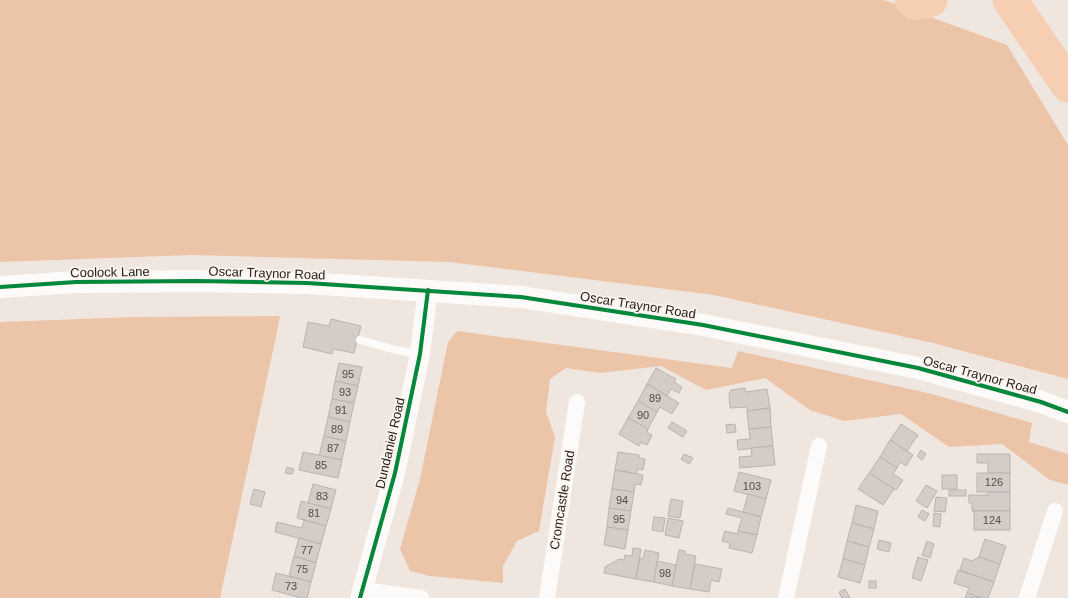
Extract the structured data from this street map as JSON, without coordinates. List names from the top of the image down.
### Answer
{
  "streets": {
    "main road": ["Coolock Lane", "Oscar Traynor Road"],
    "street": ["Dundaniel Road", "Cromcastle Road"]
  },
  "crossings": [
    ["Coolock Lane", "Oscar Traynor Road"],
    ["Oscar Traynor Road", "Dundaniel Road"]
  ],
  "house_numbers": [
    "95",
    "93",
    "89",
    "91",
    "90",
    "89",
    "87",
    "85",
    "126",
    "103",
    "83",
    "94",
    "81",
    "95",
    "124",
    "77",
    "75",
    "98",
    "73"
  ]
}
